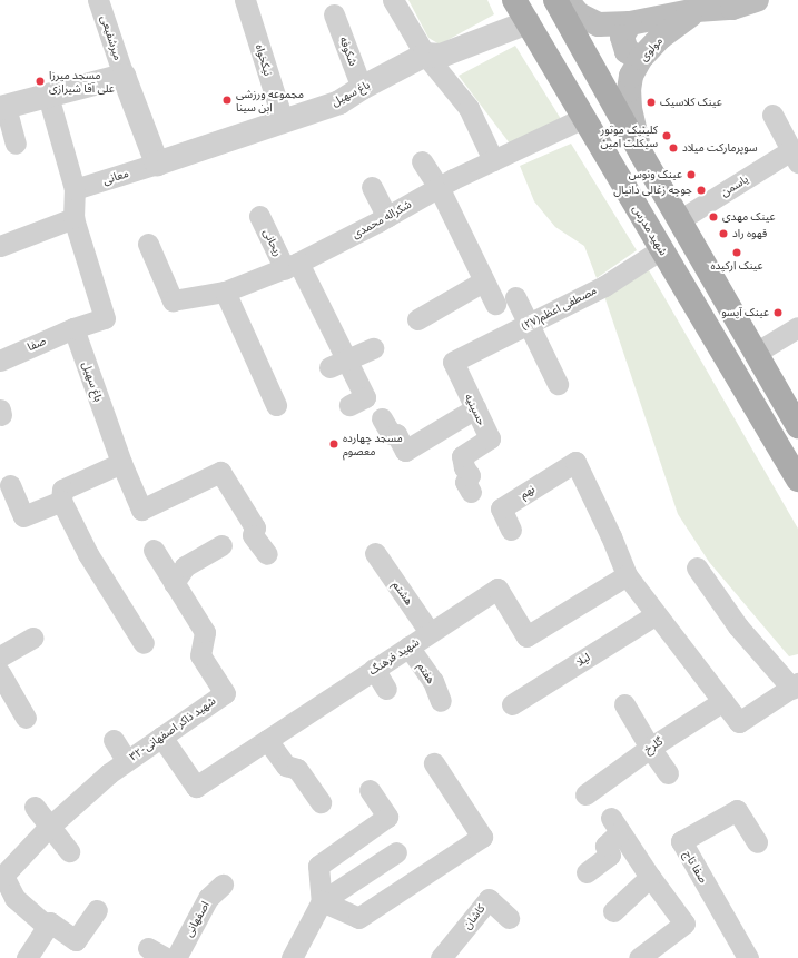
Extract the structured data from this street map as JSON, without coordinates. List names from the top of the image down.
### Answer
{
  "streets": {
    "main road": ["مولوی", "شهید مدرس"],
    "street": [
      "میرشفیعی",
      "شکوفه",
      "نیکخواه",
      "باغ سهیل",
      "معانی",
      "یاسمن",
      "شکراله محمدی",
      "ریحانی",
      "مصطفی اعظم(۲۷)",
      "صفا",
      "حسینیه",
      "نهم",
      "هشتم",
      "شهید فرهنگ",
      "لیلا",
      "هفتم",
      "۳۲-شهید ذاکر اصفهانی",
      "گلرخ",
      "صفا تاج",
      "کاشان",
      "اصفهانی"
    ]
  },
  "crossings": [
    ["شکوفه", "باغ سهیل"],
    ["نیکخواه", "باغ سهیل"],
    ["باغ سهیل", "معانی"],
    ["باغ سهیل", "شهید مدرس"],
    ["باغ سهیل", "صفا"],
    ["شکراله محمدی", "شهید مدرس"],
    ["شکراله محمدی", "ریحانی"],
    ["شهید مدرس", "مصطفی اعظم(۲۷)"],
    ["مصطفی اعظم(۲۷)", "حسینیه"],
    ["نهم", "شهید فرهنگ"],
    ["هشتم", "شهید فرهنگ"],
    ["شهید فرهنگ", "هفتم"],
    ["شهید فرهنگ", "۳۲-شهید ذاکر اصفهانی"]
  ],
  "places": [
    "مسجد میرزا علی آقا شیرازی",
    "مجموعه ورزشی ابن سینا",
    "عینک کلاسیک",
    "کلینیک موتور سیکلت امین",
    "سوپرمارکت میلاد",
    "عینک ونوس",
    "جوجه زغالی دانیال",
    "عینک مهدی",
    "قهوه راد",
    "عینک ارکیده",
    "عینک آیسو",
    "مسجد چهارده معصوم"
  ]
}
